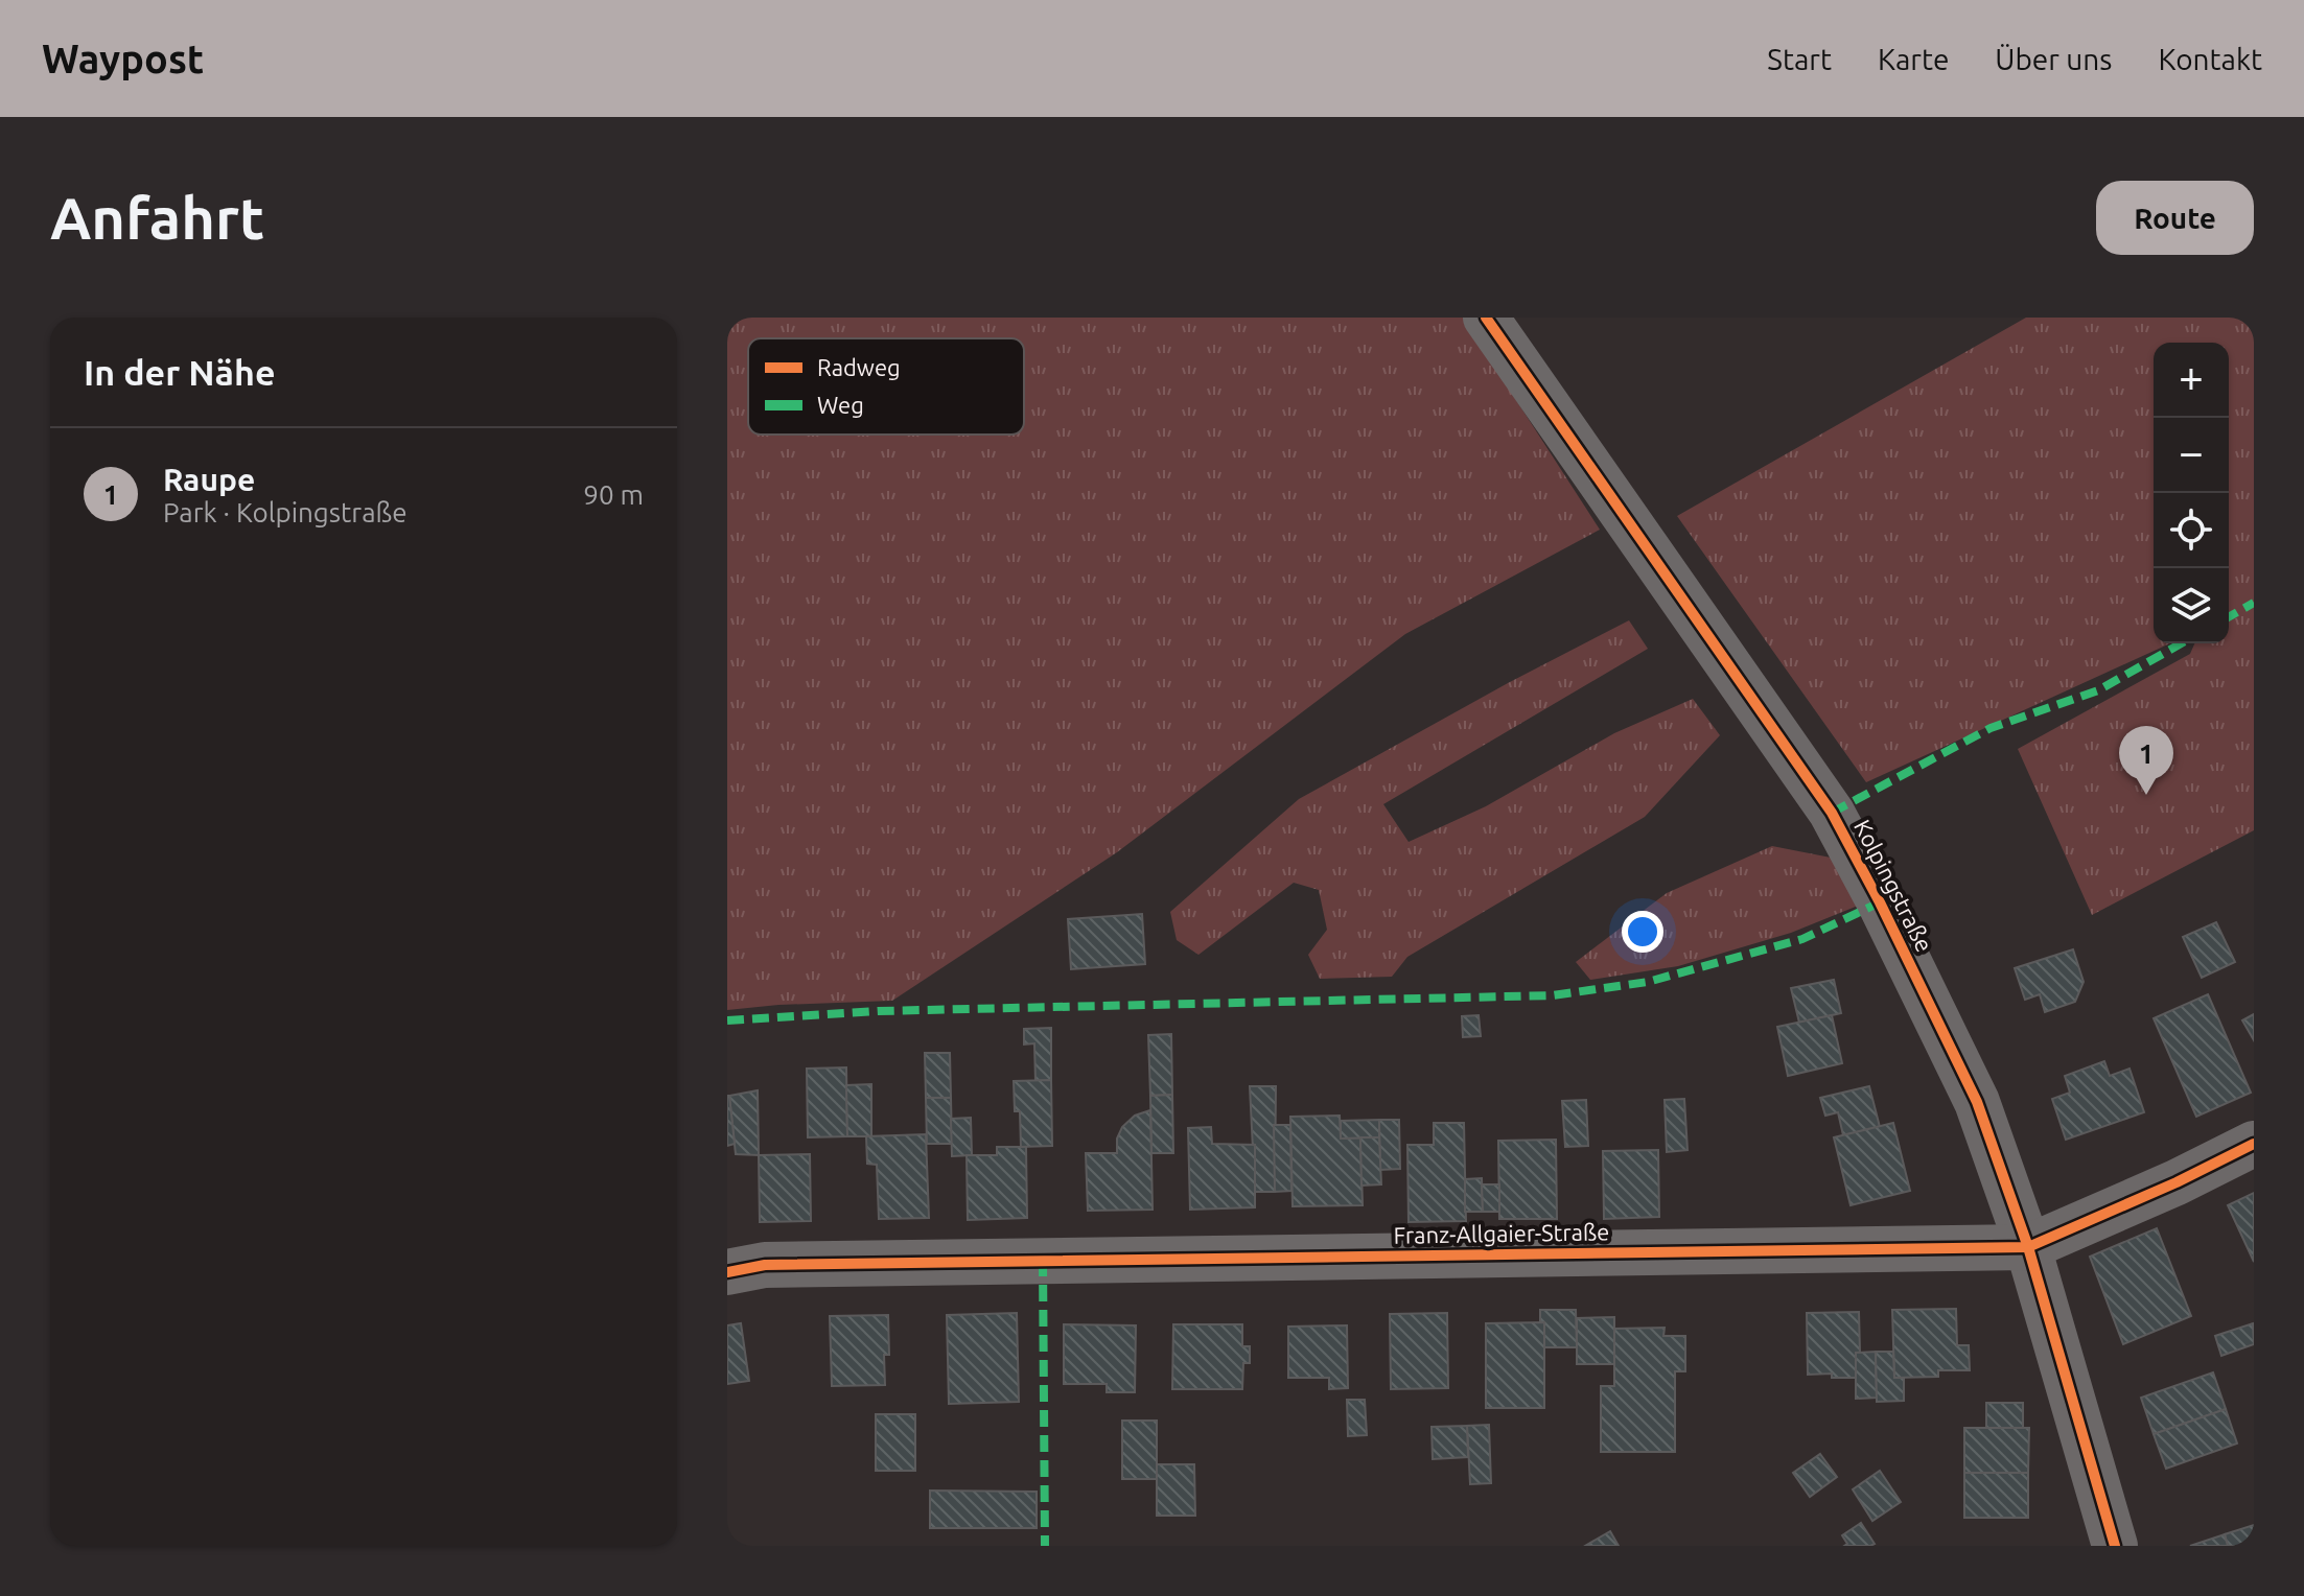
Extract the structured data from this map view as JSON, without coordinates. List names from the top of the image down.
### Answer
{
  "streets": {
    "street": ["Kolpingstraße", "Franz-Allgaier-Straße"]
  },
  "crossings": [
    ["Kolpingstraße", "Franz-Allgaier-Straße"]
  ],
  "legend": ["Radweg", "Weg"],
  "page": {
    "header": "Waypost",
    "nav": [
      "Start",
      "Karte",
      "Über uns",
      "Kontakt"
    ],
    "buttons": "Route",
    "title": "Anfahrt",
    "heading": "In der Nähe",
    "map_buttons": ["+", "−"],
    "list": [
      {
        "mark": "1",
        "name": "Raupe",
        "note": "Park · Kolpingstraße",
        "value": "90 m"
      }
    ],
    "pins": "1"
  }
}
